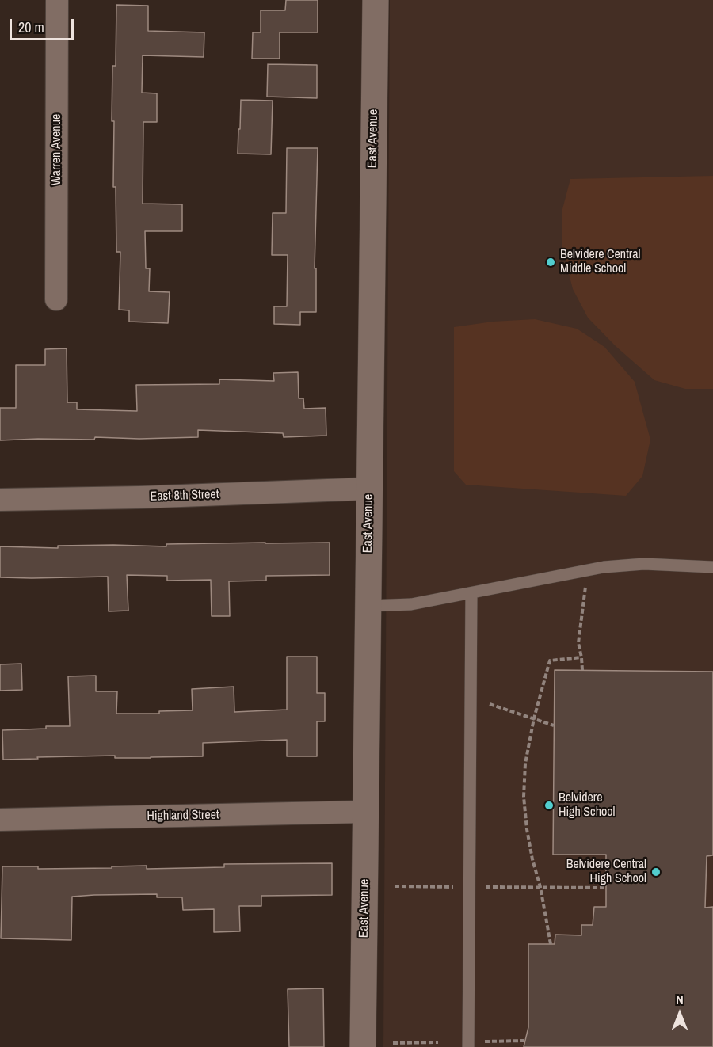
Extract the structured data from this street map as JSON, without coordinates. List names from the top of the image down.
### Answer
{
  "streets": {
    "street": [
      "East Avenue",
      "Warren Avenue",
      "East 8th Street",
      "Highland Street"
    ]
  },
  "crossings": [
    ["East Avenue", "East 8th Street"],
    ["East Avenue", "Highland Street"]
  ],
  "places": ["Belvidere Central Middle School", "Belvidere High School", "Belvidere Central High School"],
  "scale_bar": "20 m",
  "north": "top"
}
